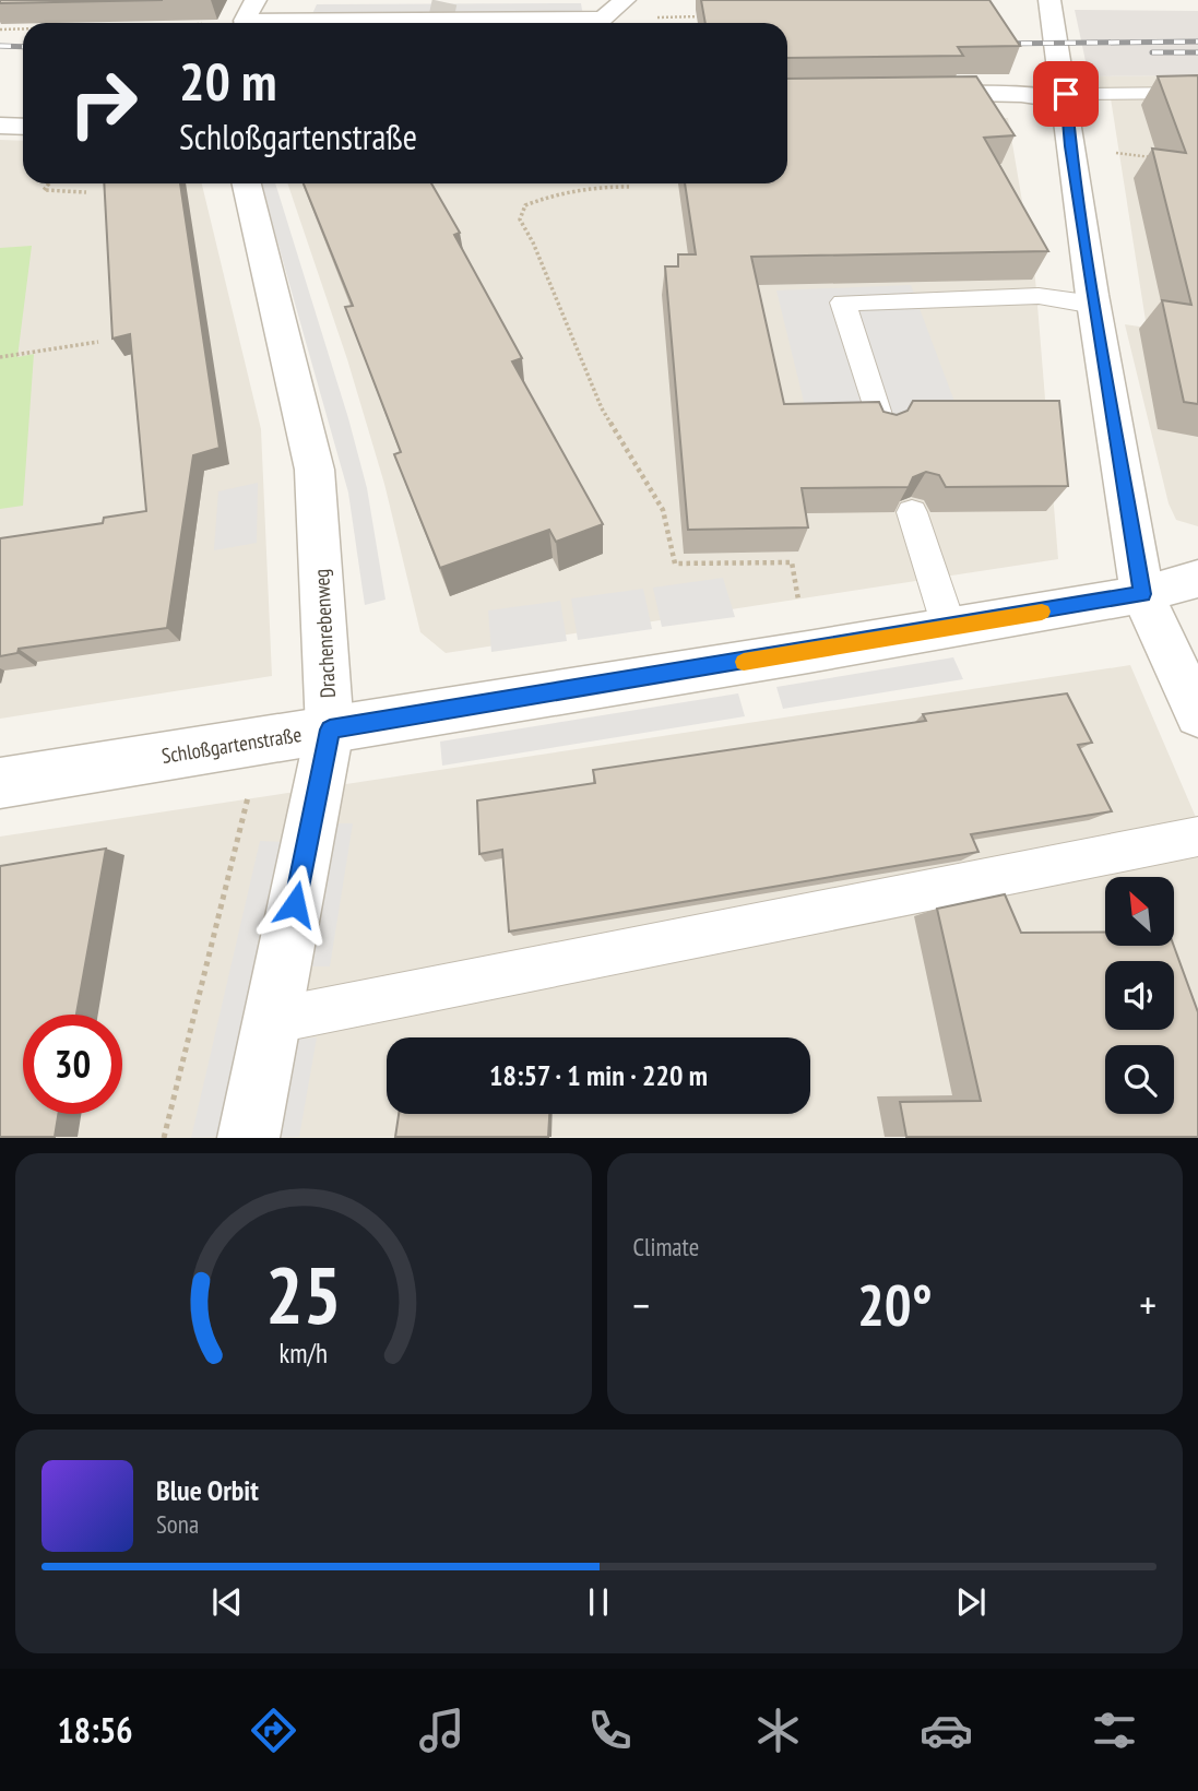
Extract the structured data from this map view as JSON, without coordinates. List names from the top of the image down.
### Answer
{
  "streets": {
    "street": ["Drachenrebenweg", "Schloßgartenstraße"]
  },
  "crossings": [
    ["Drachenrebenweg", "Schloßgartenstraße"]
  ],
  "north": "top left",
  "page": {
    "turn": ["20 m", "Schloßgartenstraße"],
    "limit": "30",
    "trip": "18:57 · 1 min · 220 m",
    "tile": "Climate",
    "heat": ["−", "20°", "+"],
    "song": ["Blue Orbit", "Sona"],
    "tabs": "18:56",
    "gauge": ["25", "km/h"]
  }
}
